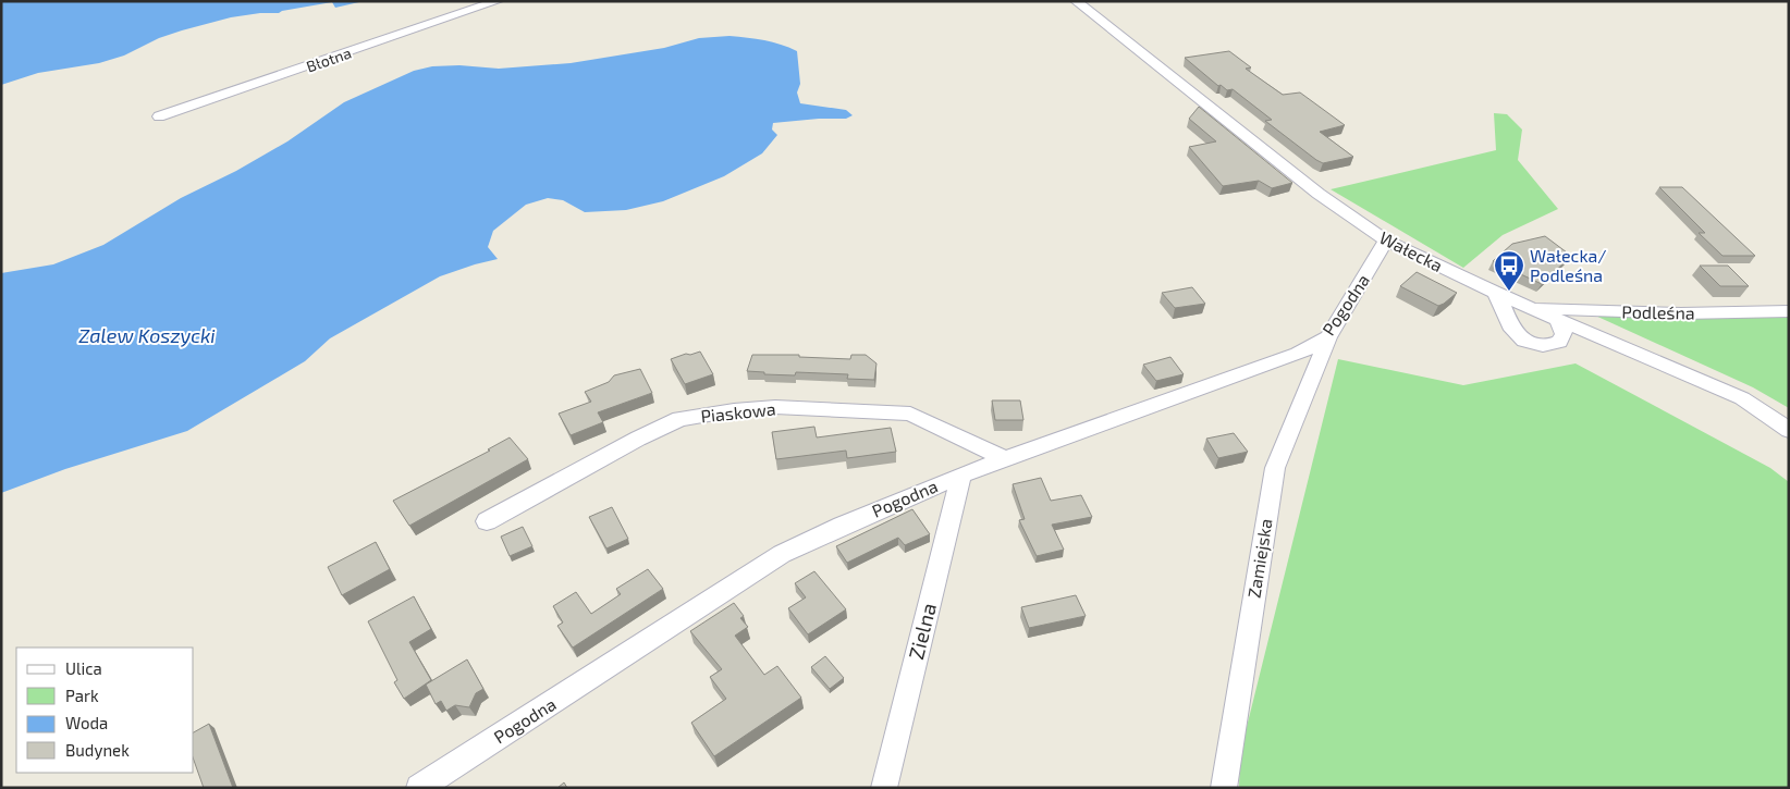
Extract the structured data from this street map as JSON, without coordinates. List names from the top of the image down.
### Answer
{
  "streets": {
    "street": [
      "Błotna",
      "Wałecka",
      "Pogodna",
      "Podleśna",
      "Piaskowa",
      "Zamiejska",
      "Zielna"
    ]
  },
  "crossings": [
    ["Wałecka", "Pogodna"],
    ["Wałecka", "Podleśna"],
    ["Pogodna", "Piaskowa"],
    ["Pogodna", "Zamiejska"],
    ["Pogodna", "Zielna"]
  ],
  "water": ["Zalew Koszycki"],
  "places": {
    "bus stop": ["Wałecka/ Podleśna"]
  },
  "legend": [
    "Ulica",
    "Park",
    "Woda",
    "Budynek"
  ]
}
